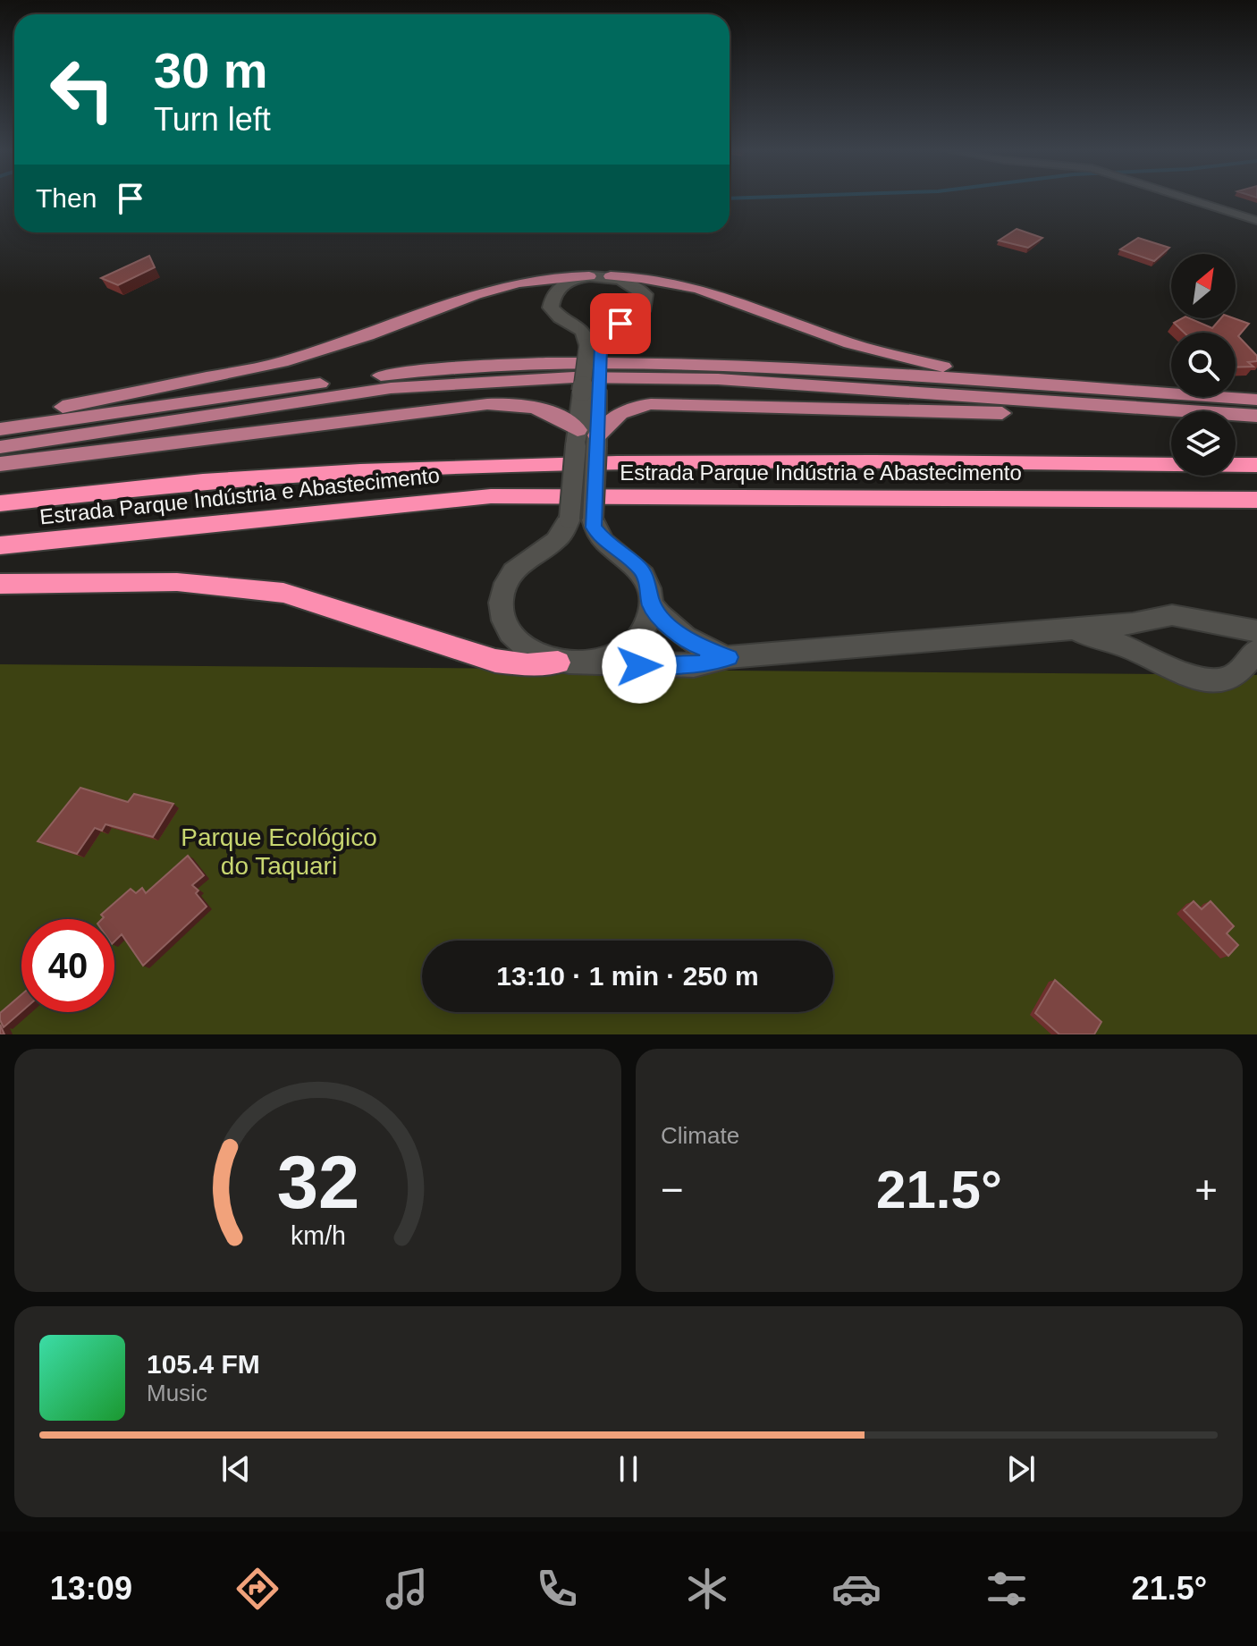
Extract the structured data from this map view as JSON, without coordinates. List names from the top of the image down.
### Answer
{
  "streets": {
    "highway": ["Estrada Parque Indústria e Abastecimento"]
  },
  "parks": ["Parque Ecológico do Taquari"],
  "north": "top right",
  "page": {
    "turn": ["30 m", "Turn left"],
    "then": "Then",
    "limit": "40",
    "trip": "13:10 · 1 min · 250 m",
    "tile": "Climate",
    "heat": ["−", "21.5°", "+"],
    "song": ["105.4 FM", "Music"],
    "tabs": ["13:09", "21.5°"],
    "gauge": ["32", "km/h"]
  }
}
